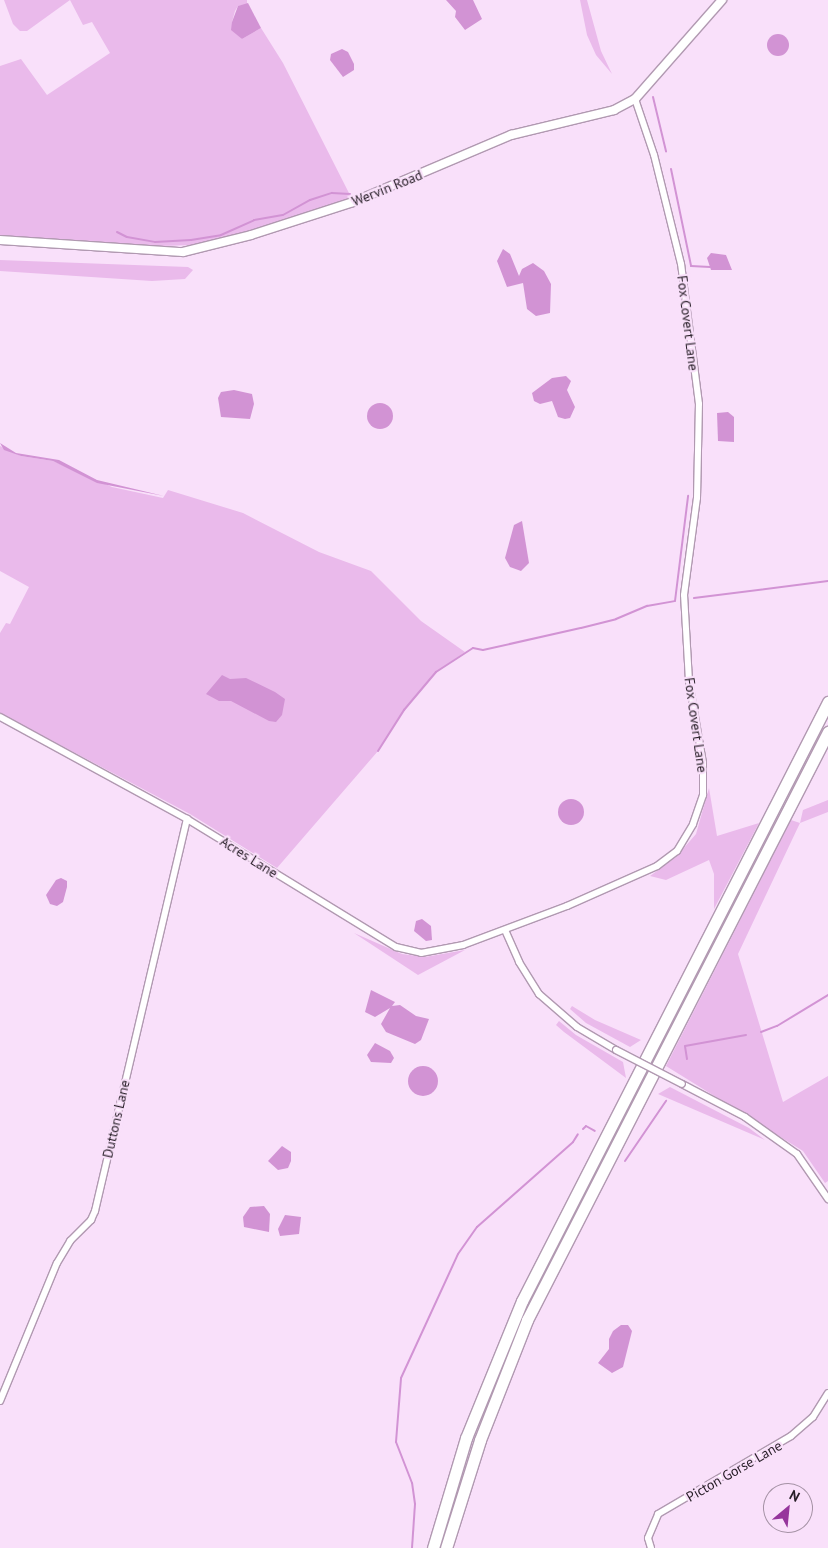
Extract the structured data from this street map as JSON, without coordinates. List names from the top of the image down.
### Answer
{
  "streets": {
    "street": [
      "Wervin Road",
      "Fox Covert Lane",
      "Acres Lane",
      "Duttons Lane",
      "Picton Gorse Lane"
    ]
  },
  "crossings": [
    ["Wervin Road", "Fox Covert Lane"],
    ["Fox Covert Lane", "Acres Lane"],
    ["Acres Lane", "Duttons Lane"]
  ],
  "north": "top right"
}
